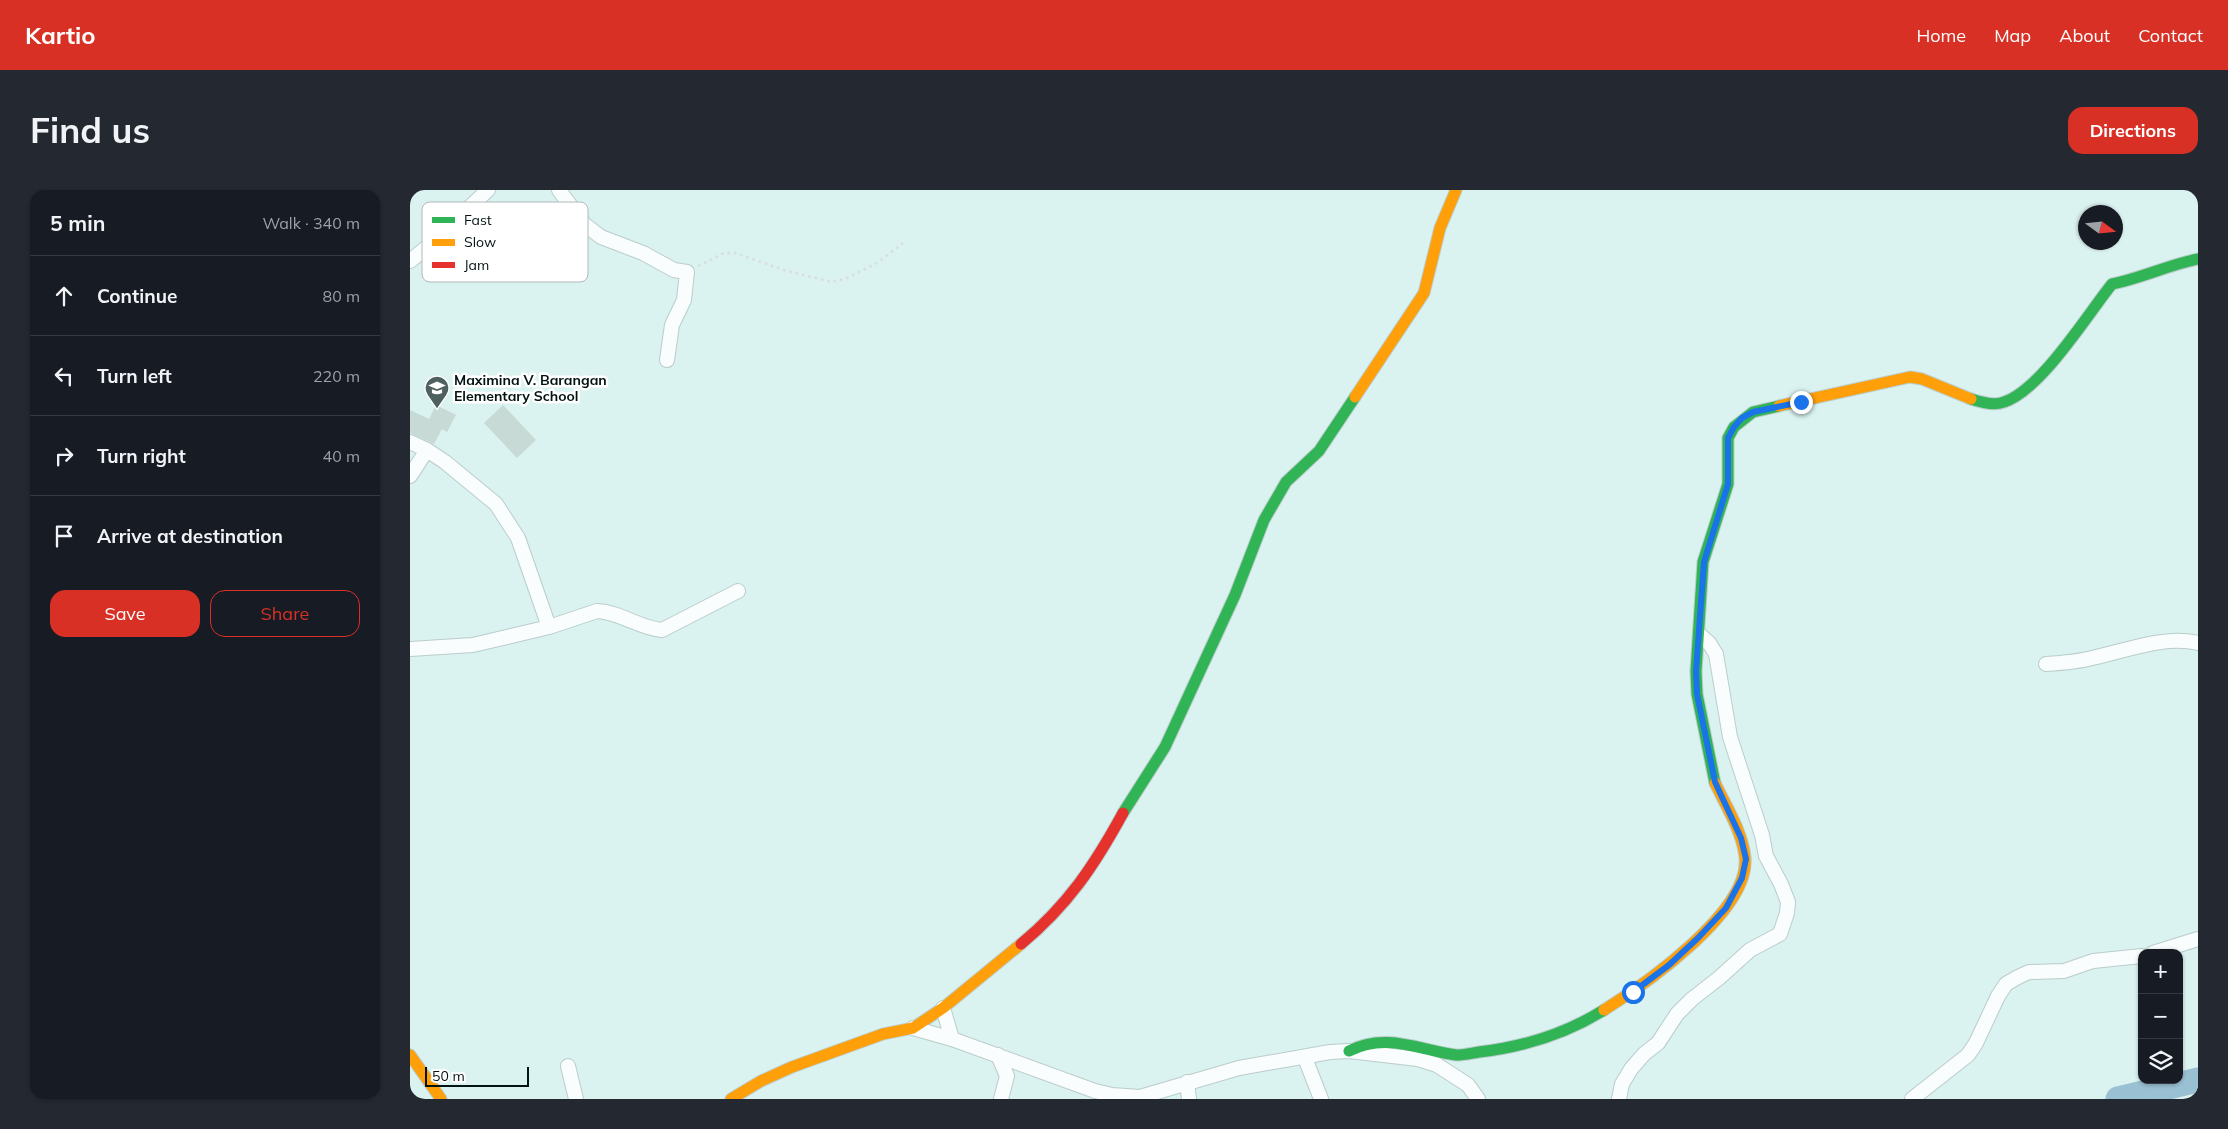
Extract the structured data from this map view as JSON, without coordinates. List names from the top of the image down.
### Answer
{
  "places": {
    "school or university": ["Maximina V. Barangan Elementary School"]
  },
  "legend": ["Fast", "Slow", "Jam"],
  "scale_bar": "50 m",
  "north": "right",
  "page": {
    "header": "Kartio",
    "nav": [
      "Home",
      "Map",
      "About",
      "Contact"
    ],
    "buttons": [
      "Directions",
      ["Save", "Share"]
    ],
    "title": "Find us",
    "heading": ["5 min", "Walk · 340 m"],
    "list": [
      ["Continue", "80 m"],
      ["Turn left", "220 m"],
      ["Turn right", "40 m"],
      "Arrive at destination"
    ],
    "map_buttons": ["+", "−"],
    "scale": "50 m"
  }
}
